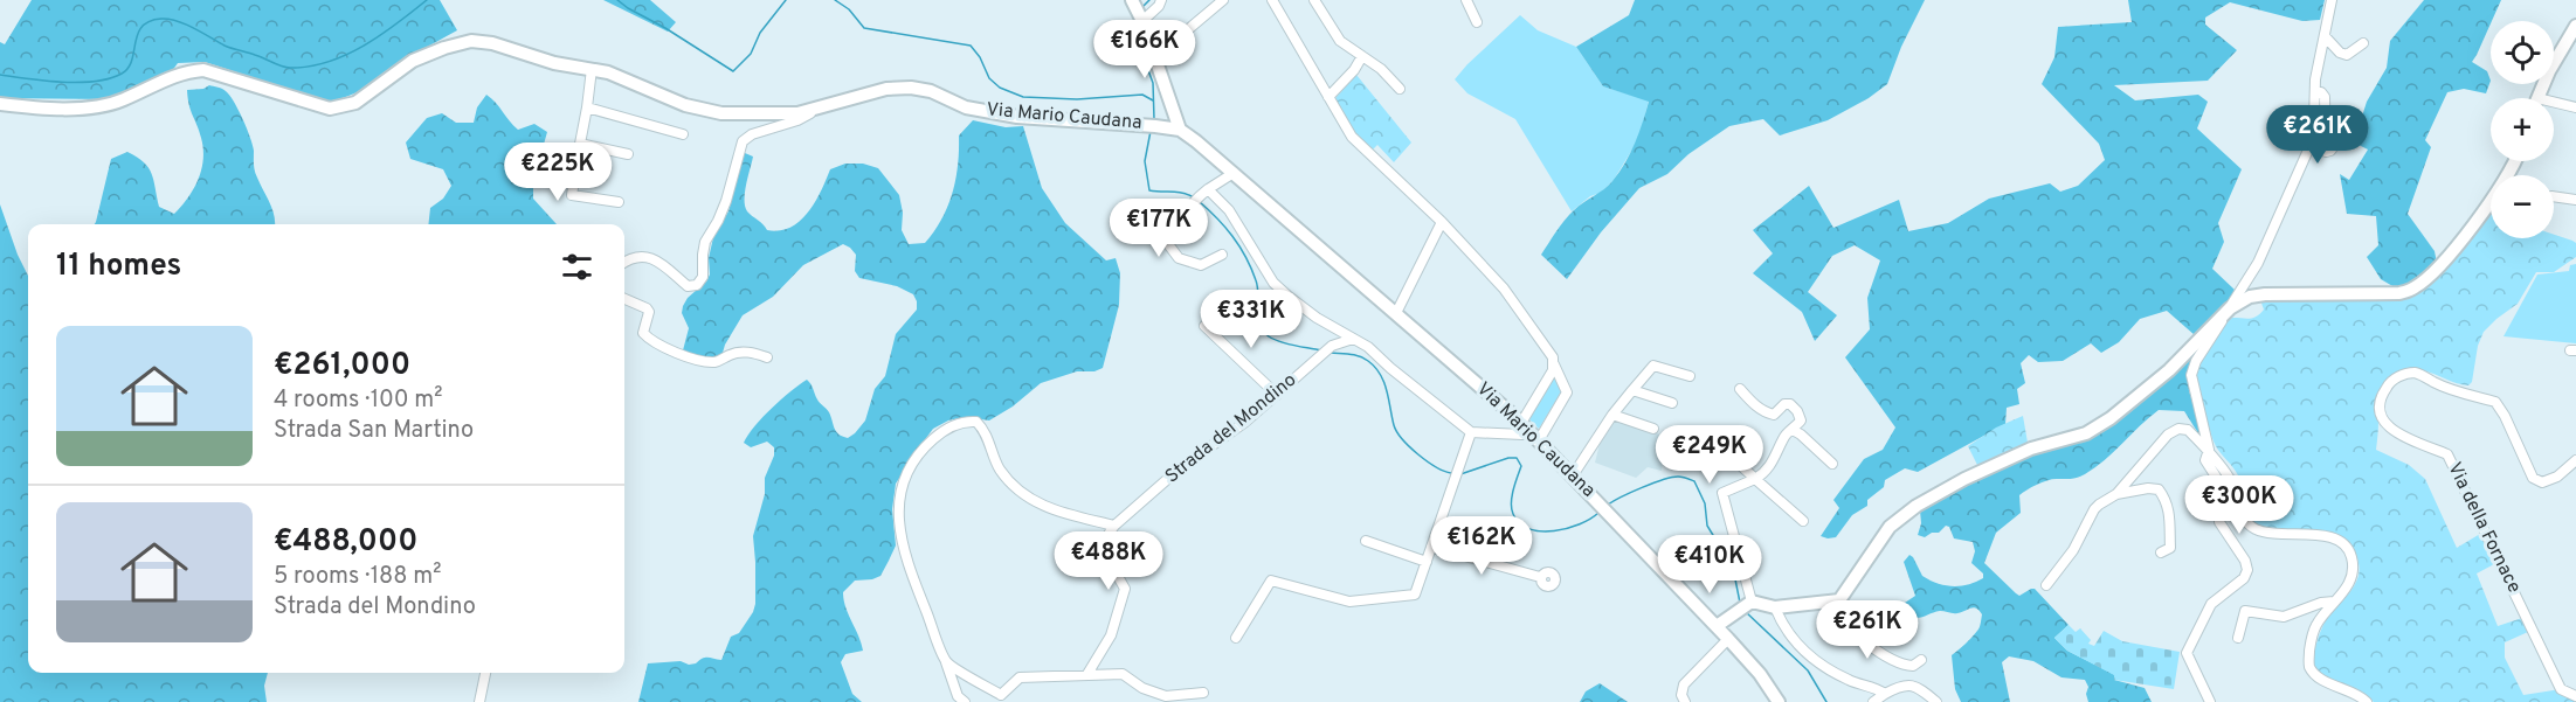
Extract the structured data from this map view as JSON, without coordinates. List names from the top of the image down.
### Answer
{
  "streets": {
    "main road": ["Via Mario Caudana"],
    "street": ["Strada del Mondino", "Via della Fornace"]
  },
  "page": {
    "price": [
      "€166K",
      "€261K",
      "€225K",
      "€177K",
      "€331K",
      "€249K",
      "€300K",
      "€162K",
      "€488K",
      "€410K",
      "€261K"
    ],
    "map_buttons": ["+", "−"],
    "heading": "11 homes",
    "list": [
      {
        "name": "€261,000",
        "note": "4 rooms · 100 m² · Strada San Martino"
      },
      {
        "name": "€488,000",
        "note": "5 rooms · 188 m² · Strada del Mondino"
      }
    ]
  }
}
